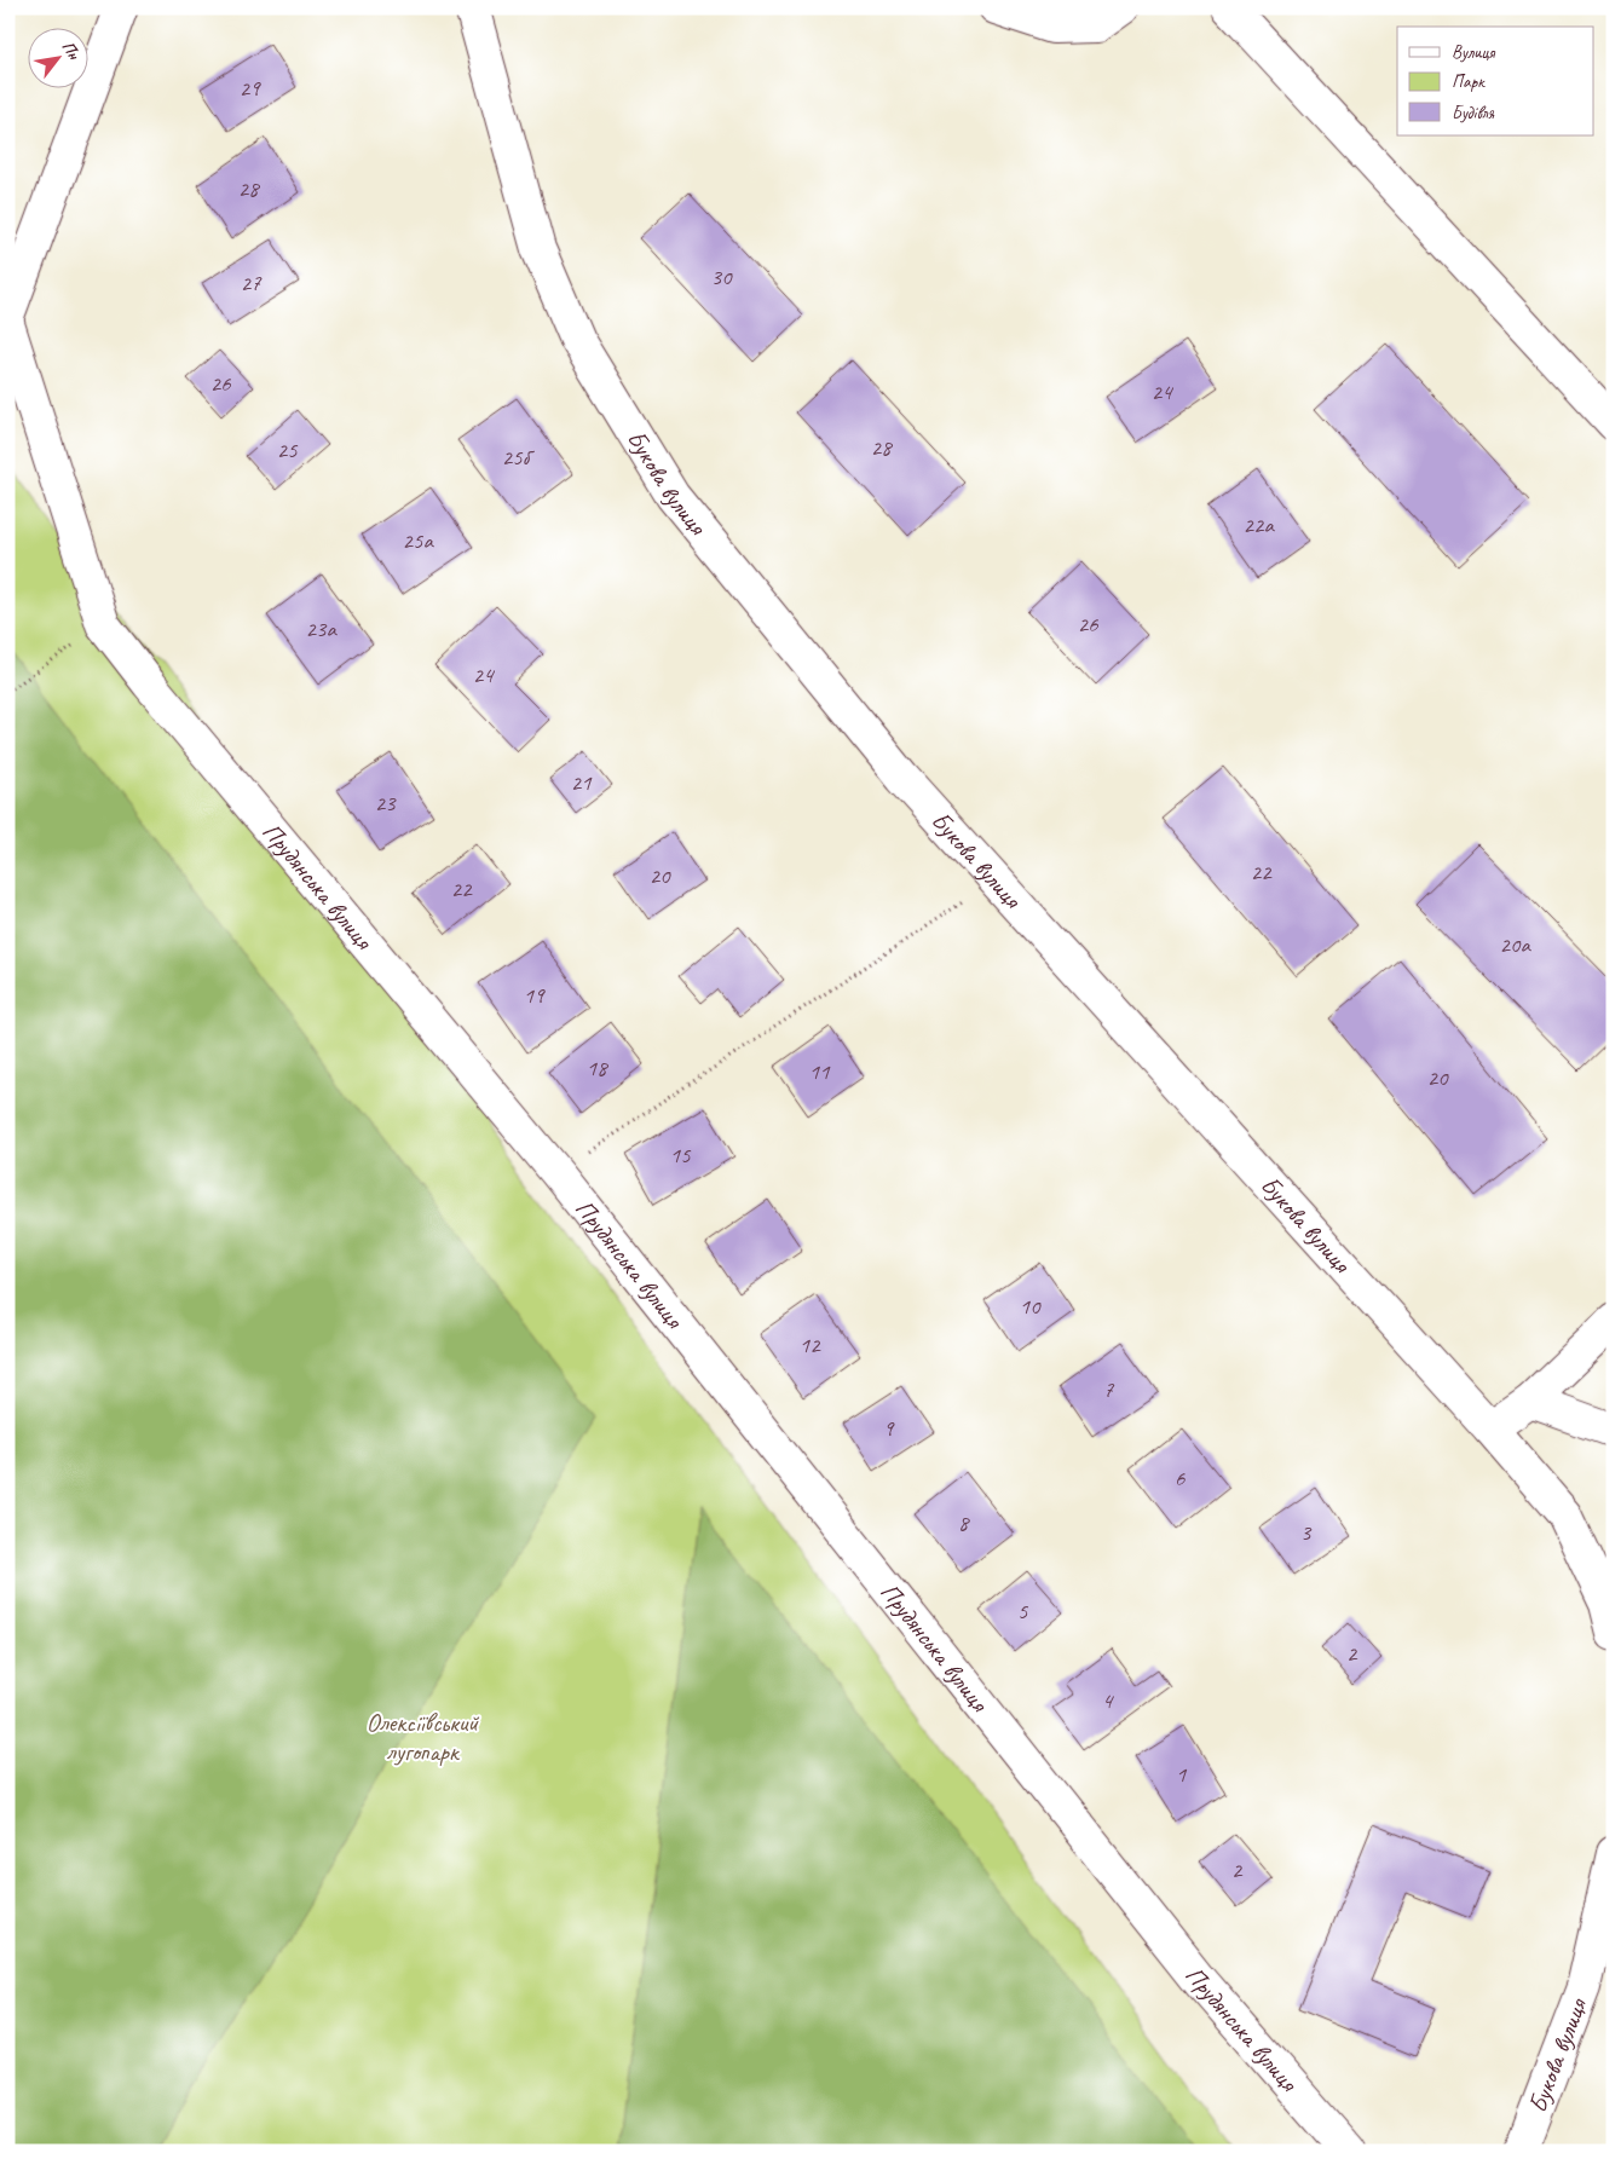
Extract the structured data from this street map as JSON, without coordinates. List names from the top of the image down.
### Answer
{
  "streets": {
    "street": ["Букова вулиця", "Прудянська вулиця"]
  },
  "parks": ["Олексіївський лугопарк"],
  "house_numbers": [
    "29",
    "28",
    "30",
    "27",
    "26",
    "24",
    "28",
    "25",
    "25б",
    "22а",
    "25а",
    "26",
    "23а",
    "24",
    "21",
    "23",
    "22",
    "20",
    "22",
    "20а",
    "19",
    "18",
    "11",
    "20",
    "15",
    "10",
    "12",
    "7",
    "9",
    "6",
    "8",
    "3",
    "5",
    "2",
    "4",
    "1",
    "2"
  ],
  "legend": ["Вулиця", "Парк", "Будівля"],
  "north": "top right"
}
